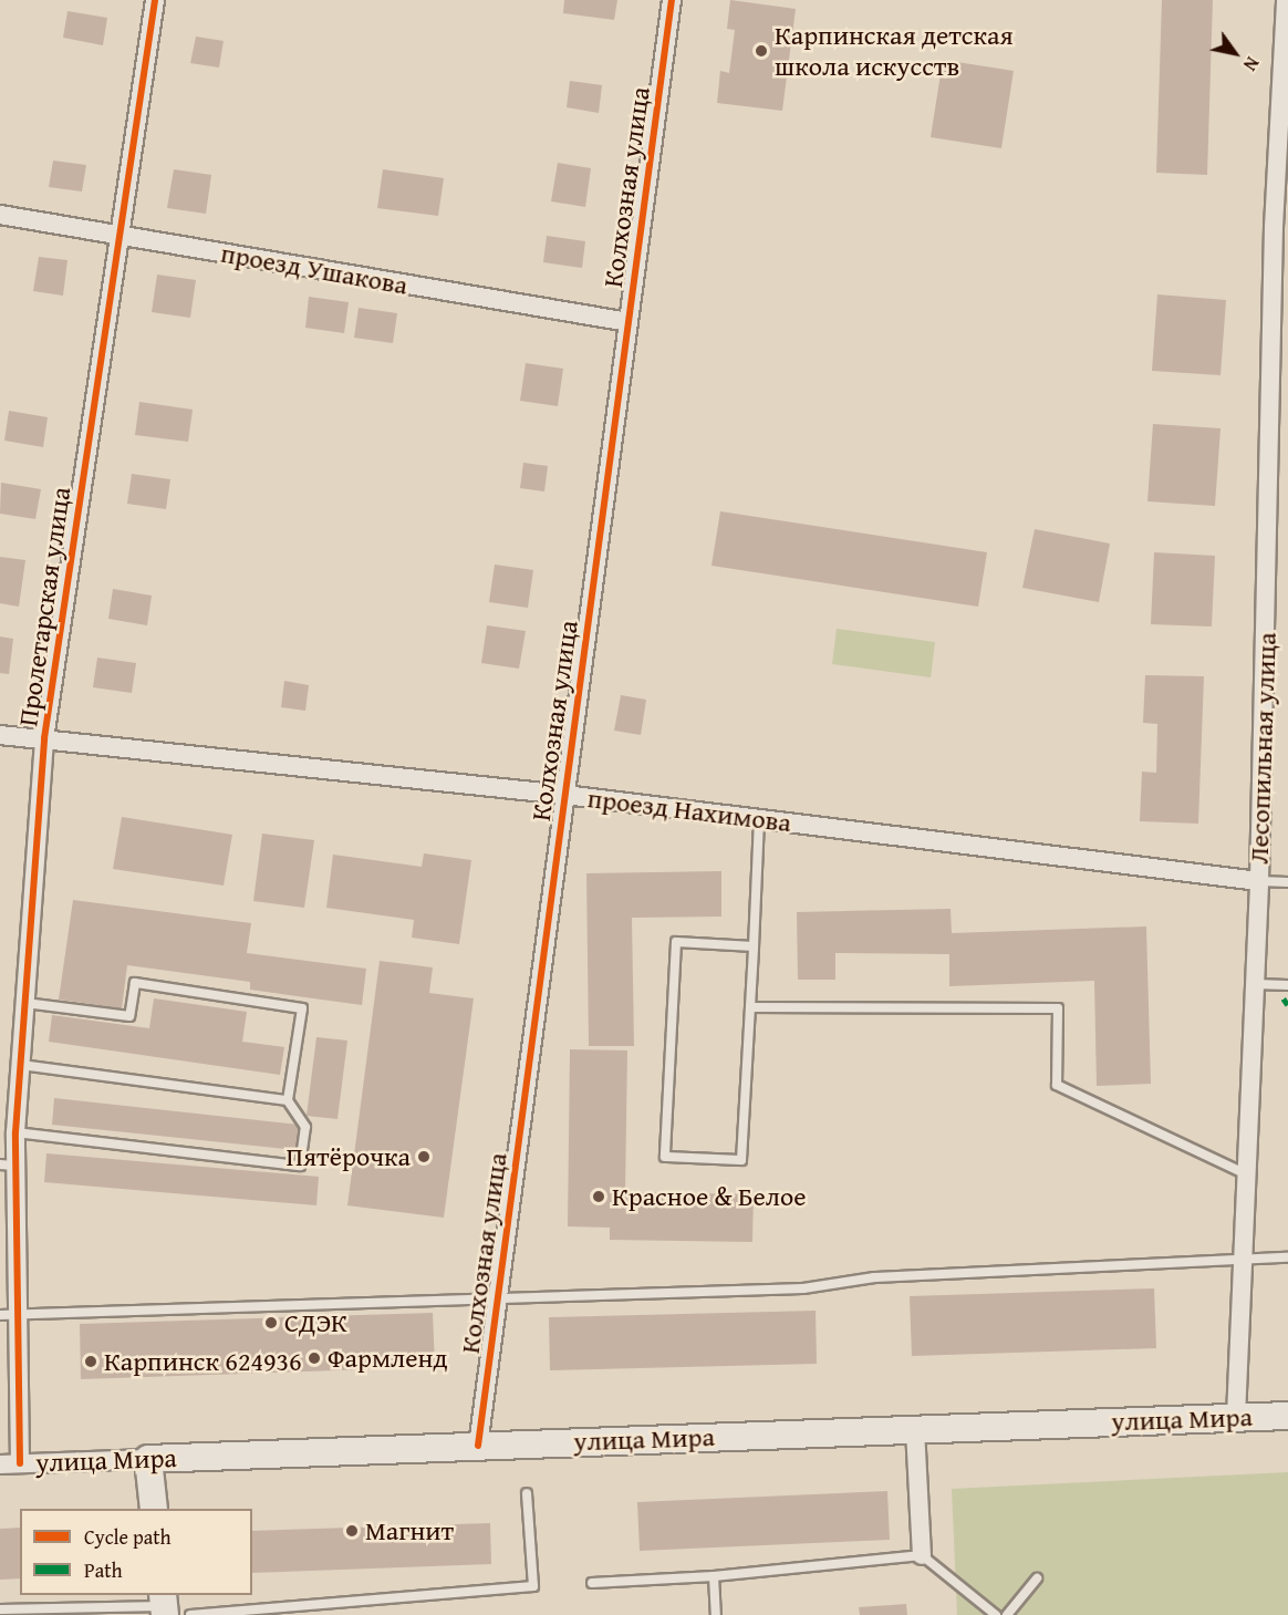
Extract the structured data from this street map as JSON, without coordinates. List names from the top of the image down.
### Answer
{
  "streets": {
    "main road": ["улица Мира"],
    "street": [
      "Колхозная улица",
      "проезд Ушакова",
      "Пролетарская улица",
      "Лесопильная улица",
      "проезд Нахимова"
    ]
  },
  "crossings": [
    ["Колхозная улица", "проезд Ушакова"],
    ["Колхозная улица", "проезд Нахимова"],
    ["Колхозная улица", "улица Мира"],
    ["проезд Ушакова", "Пролетарская улица"],
    ["Пролетарская улица", "проезд Нахимова"],
    ["Пролетарская улица", "улица Мира"],
    ["Лесопильная улица", "проезд Нахимова"],
    ["Лесопильная улица", "улица Мира"]
  ],
  "places": [
    "Карпинская детская школа искусств",
    "Пятёрочка",
    "Красное & Белое",
    "СДЭК",
    "Фармленд",
    "Карпинск 624936",
    "Магнит"
  ],
  "legend": ["Cycle path", "Path"],
  "north": "bottom right"
}
